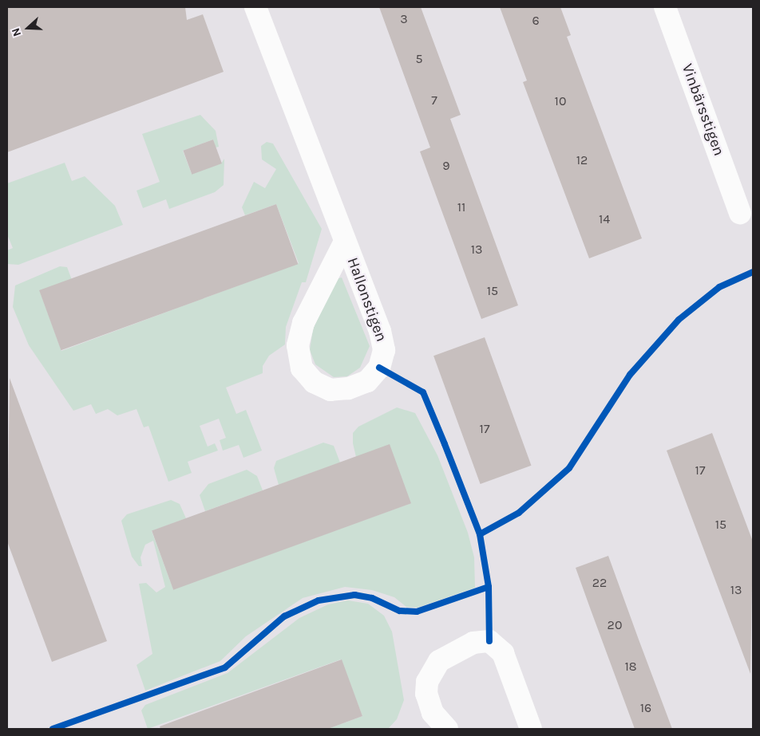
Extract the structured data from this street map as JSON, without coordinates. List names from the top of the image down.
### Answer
{
  "streets": {
    "street": ["Vinbärsstigen", "Hallonstigen"]
  },
  "house_numbers": [
    "3",
    "6",
    "5",
    "7",
    "10",
    "12",
    "9",
    "11",
    "14",
    "13",
    "15",
    "17",
    "17",
    "15",
    "22",
    "13",
    "20",
    "18",
    "16"
  ],
  "north": "left"
}
